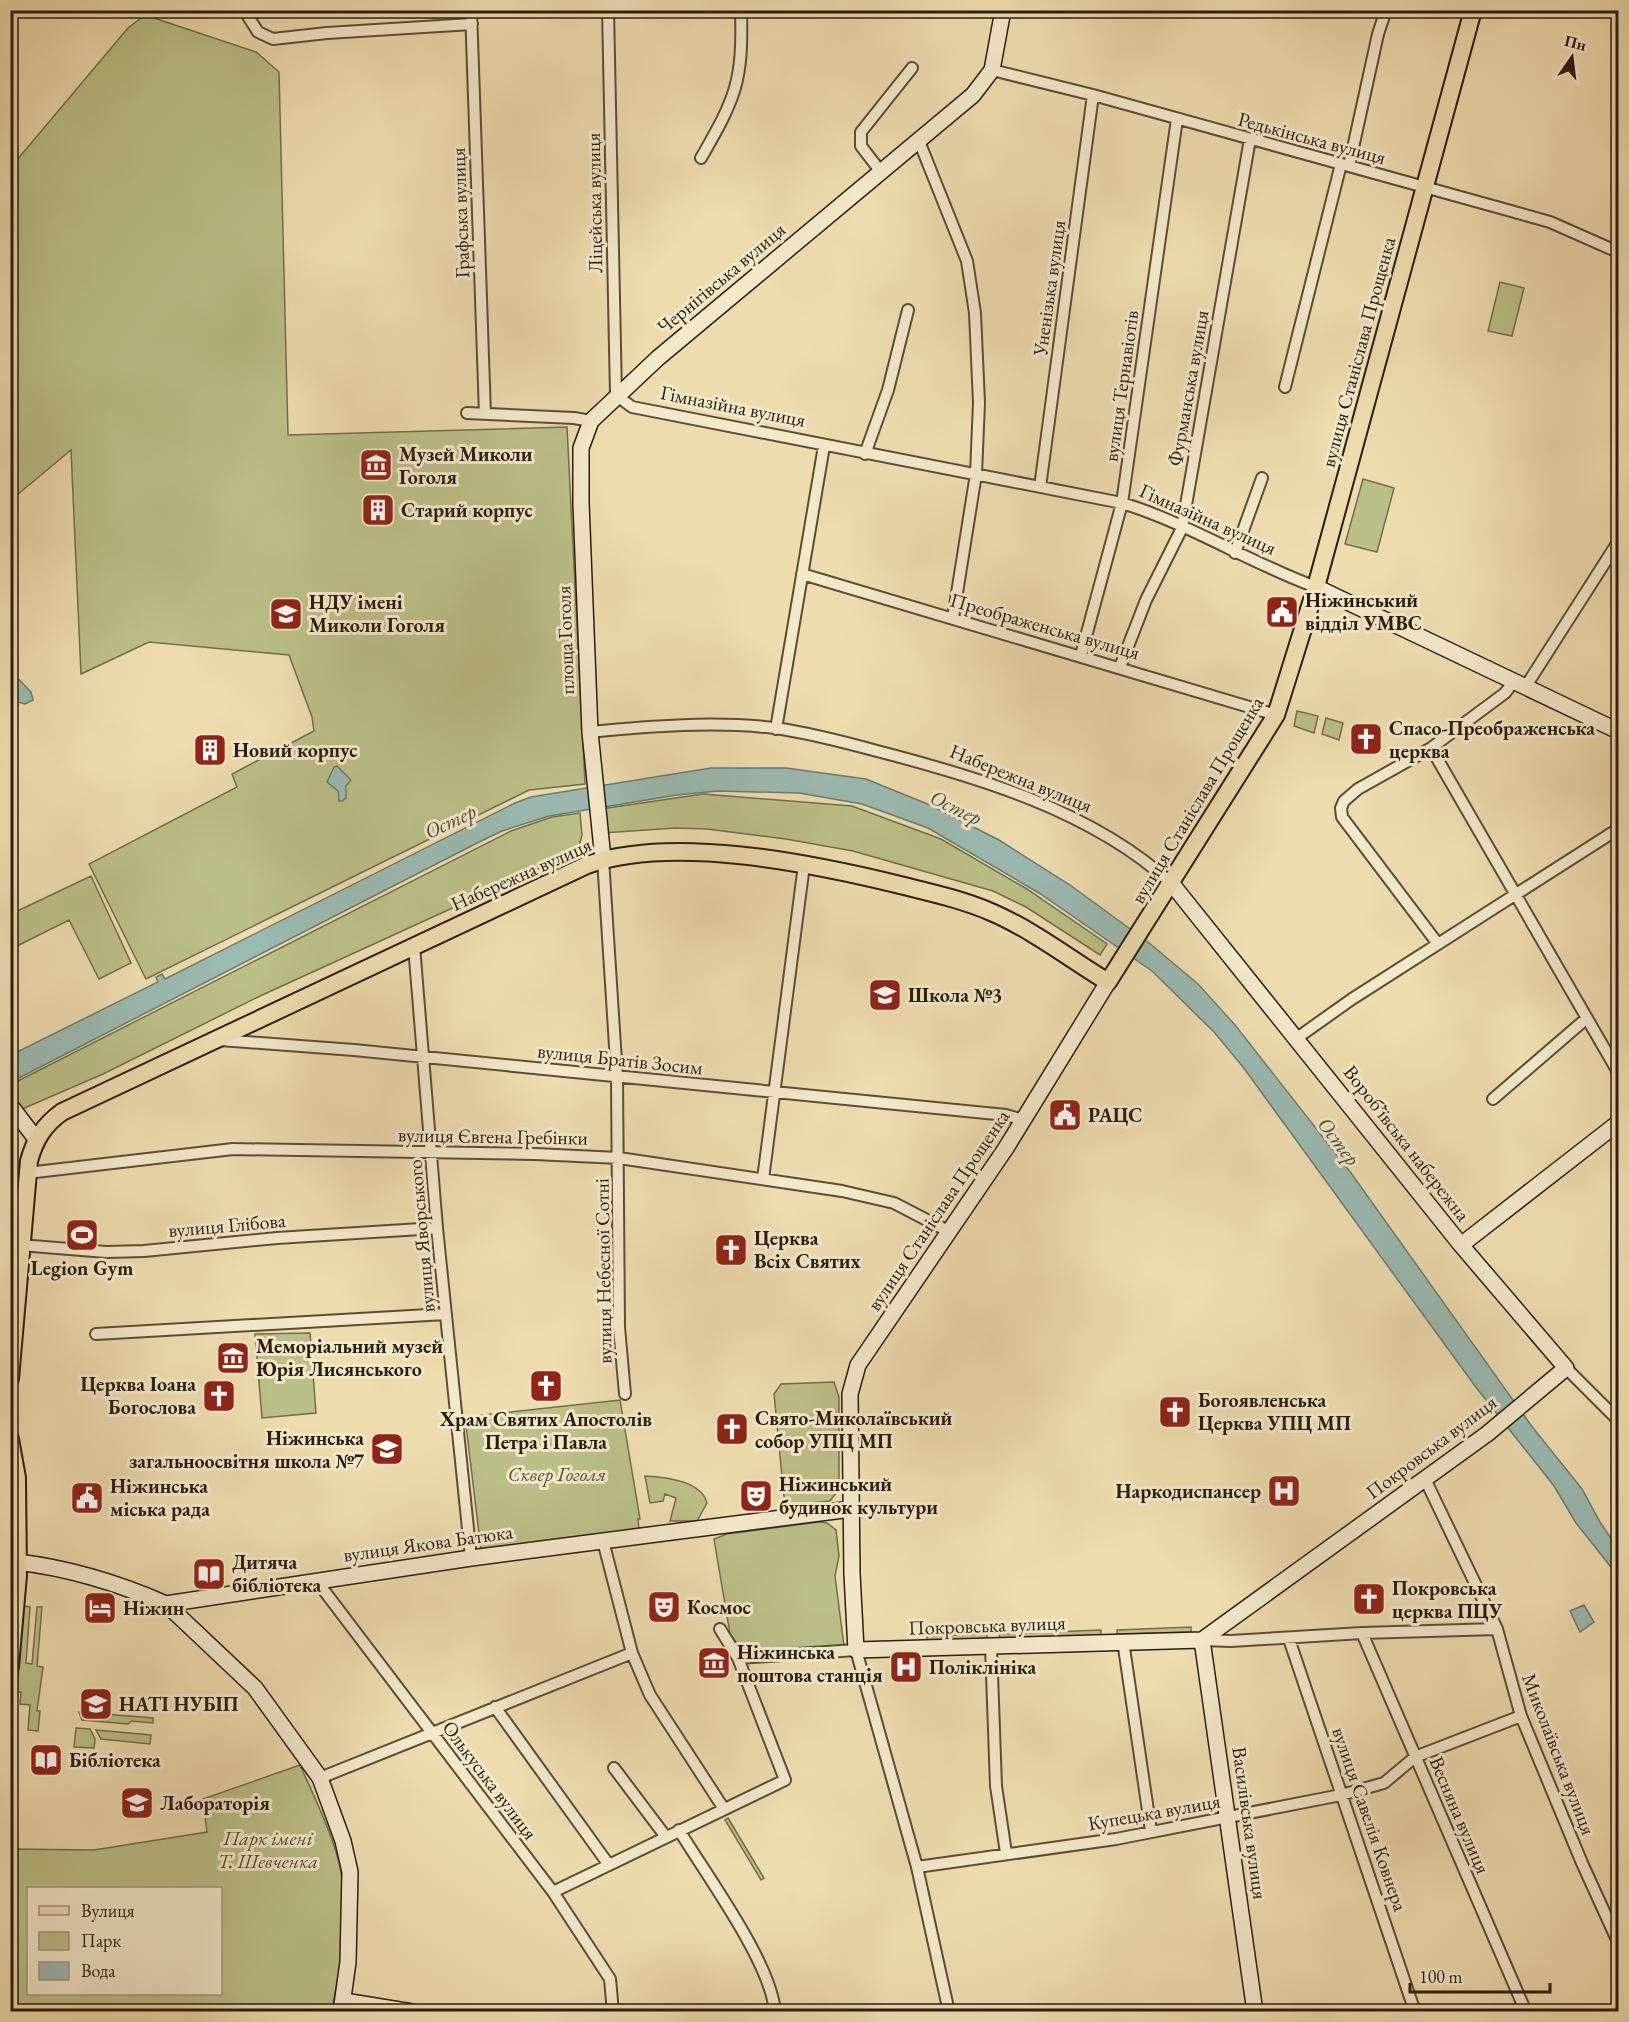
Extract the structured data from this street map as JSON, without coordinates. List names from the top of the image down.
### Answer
{
  "streets": {
    "main road": ["вулиця Станіслава Прощенка", "Набережна вулиця"],
    "street": [
      "Редькінська вулиця",
      "Ліцейська вулиця",
      "Графська вулиця",
      "Чернігівська вулиця",
      "Уненізька вулиця",
      "вулиця Тернавіотів",
      "Фурманська вулиця",
      "Гімназійна вулиця",
      "Преображенська вулиця",
      "площа Гоголя",
      "вулиця Братів Зосим",
      "вулиця Євгена Гребінки",
      "Воробʼївська набережна",
      "вулиця Глібова",
      "вулиця Яворського",
      "вулиця Небесної Сотні",
      "Покровська вулиця",
      "вулиця Якова Батюка",
      "Миколаївська вулиця",
      "Олькуська вулиця",
      "Купецька вулиця",
      "Весняна вулиця",
      "вулиця Савелія Ковнера",
      "Василівська вулиця"
    ]
  },
  "crossings": [
    ["Редькінська вулиця", "Чернігівська вулиця"],
    ["Редькінська вулиця", "Уненізька вулиця"],
    ["Редькінська вулиця", "вулиця Станіслава Прощенка"],
    ["Редькінська вулиця", "вулиця Тернавіотів"],
    ["Редькінська вулиця", "Фурманська вулиця"],
    ["Ліцейська вулиця", "Чернігівська вулиця"],
    ["Ліцейська вулиця", "Гімназійна вулиця"],
    ["Чернігівська вулиця", "Гімназійна вулиця"],
    ["Чернігівська вулиця", "площа Гоголя"],
    ["Уненізька вулиця", "Гімназійна вулиця"],
    ["вулиця Станіслава Прощенка", "Гімназійна вулиця"],
    ["вулиця Станіслава Прощенка", "Преображенська вулиця"],
    ["вулиця Станіслава Прощенка", "Набережна вулиця"],
    ["вулиця Станіслава Прощенка", "вулиця Братів Зосим"],
    ["вулиця Станіслава Прощенка", "вулиця Євгена Гребінки"],
    ["вулиця Станіслава Прощенка", "Воробʼївська набережна"],
    ["вулиця Станіслава Прощенка", "вулиця Якова Батюка"],
    ["вулиця Тернавіотів", "Гімназійна вулиця"],
    ["вулиця Тернавіотів", "Преображенська вулиця"],
    ["Фурманська вулиця", "Гімназійна вулиця"],
    ["Фурманська вулиця", "Преображенська вулиця"],
    ["площа Гоголя", "Набережна вулиця"],
    ["площа Гоголя", "вулиця Небесної Сотні"],
    ["Набережна вулиця", "вулиця Братів Зосим"],
    ["Набережна вулиця", "вулиця Євгена Гребінки"],
    ["Набережна вулиця", "Воробʼївська набережна"],
    ["Набережна вулиця", "вулиця Глібова"],
    ["Набережна вулиця", "вулиця Яворського"],
    ["Набережна вулиця", "вулиця Небесної Сотні"],
    ["вулиця Братів Зосим", "вулиця Яворського"],
    ["вулиця Братів Зосим", "вулиця Небесної Сотні"],
    ["вулиця Євгена Гребінки", "вулиця Яворського"],
    ["вулиця Євгена Гребінки", "вулиця Небесної Сотні"],
    ["Воробʼївська набережна", "Покровська вулиця"],
    ["вулиця Глібова", "вулиця Яворського"],
    ["вулиця Яворського", "вулиця Якова Батюка"],
    ["Покровська вулиця", "Миколаївська вулиця"],
    ["Покровська вулиця", "Весняна вулиця"],
    ["Покровська вулиця", "вулиця Савелія Ковнера"],
    ["Покровська вулиця", "Василівська вулиця"],
    ["вулиця Якова Батюка", "Олькуська вулиця"],
    ["Миколаївська вулиця", "Купецька вулиця"],
    ["Купецька вулиця", "Весняна вулиця"],
    ["Купецька вулиця", "вулиця Савелія Ковнера"],
    ["Купецька вулиця", "Василівська вулиця"]
  ],
  "water": ["Остер"],
  "parks": ["Сквер Гоголя", "Парк імені Т. Шевченка"],
  "places": {
    "museum": ["Музей Миколи Гоголя", "Меморіальний музей Юрія Лисянського", "Ніжинська поштова станція"],
    "building": ["Старий корпус", "Новий корпус"],
    "public building": ["Ніжинський відділ УМВС", "РАЦС", "Ніжинська міська рада"],
    "school or university": [
      "НДУ імені Миколи Гоголя",
      "Школа №3",
      "Ніжинська загальноосвітня школа №7",
      "НАТІ НУБІП",
      "Лабораторія"
    ],
    "church": [
      "Спасо-Преображенська церква",
      "Церква Всіх Святих",
      "Храм Святих Апостолів Петра і Павла",
      "Церква Іоана Богослова",
      "Богоявленська Церква УПЦ МП",
      "Свято-Миколаївський собор УПЦ МП",
      "Покровська церква ПЦУ"
    ],
    "sports": ["Legion Gym"],
    "hospital": ["Наркодиспансер", "Поліклініка"],
    "theatre": ["Ніжинський будинок культури", "Космос"],
    "library": ["Дитяча бібліотека", "Бібліотека"],
    "hotel": ["Ніжин"]
  },
  "legend": ["Вулиця", "Парк", "Вода"],
  "scale_bar": "100 m",
  "north": "top"
}
